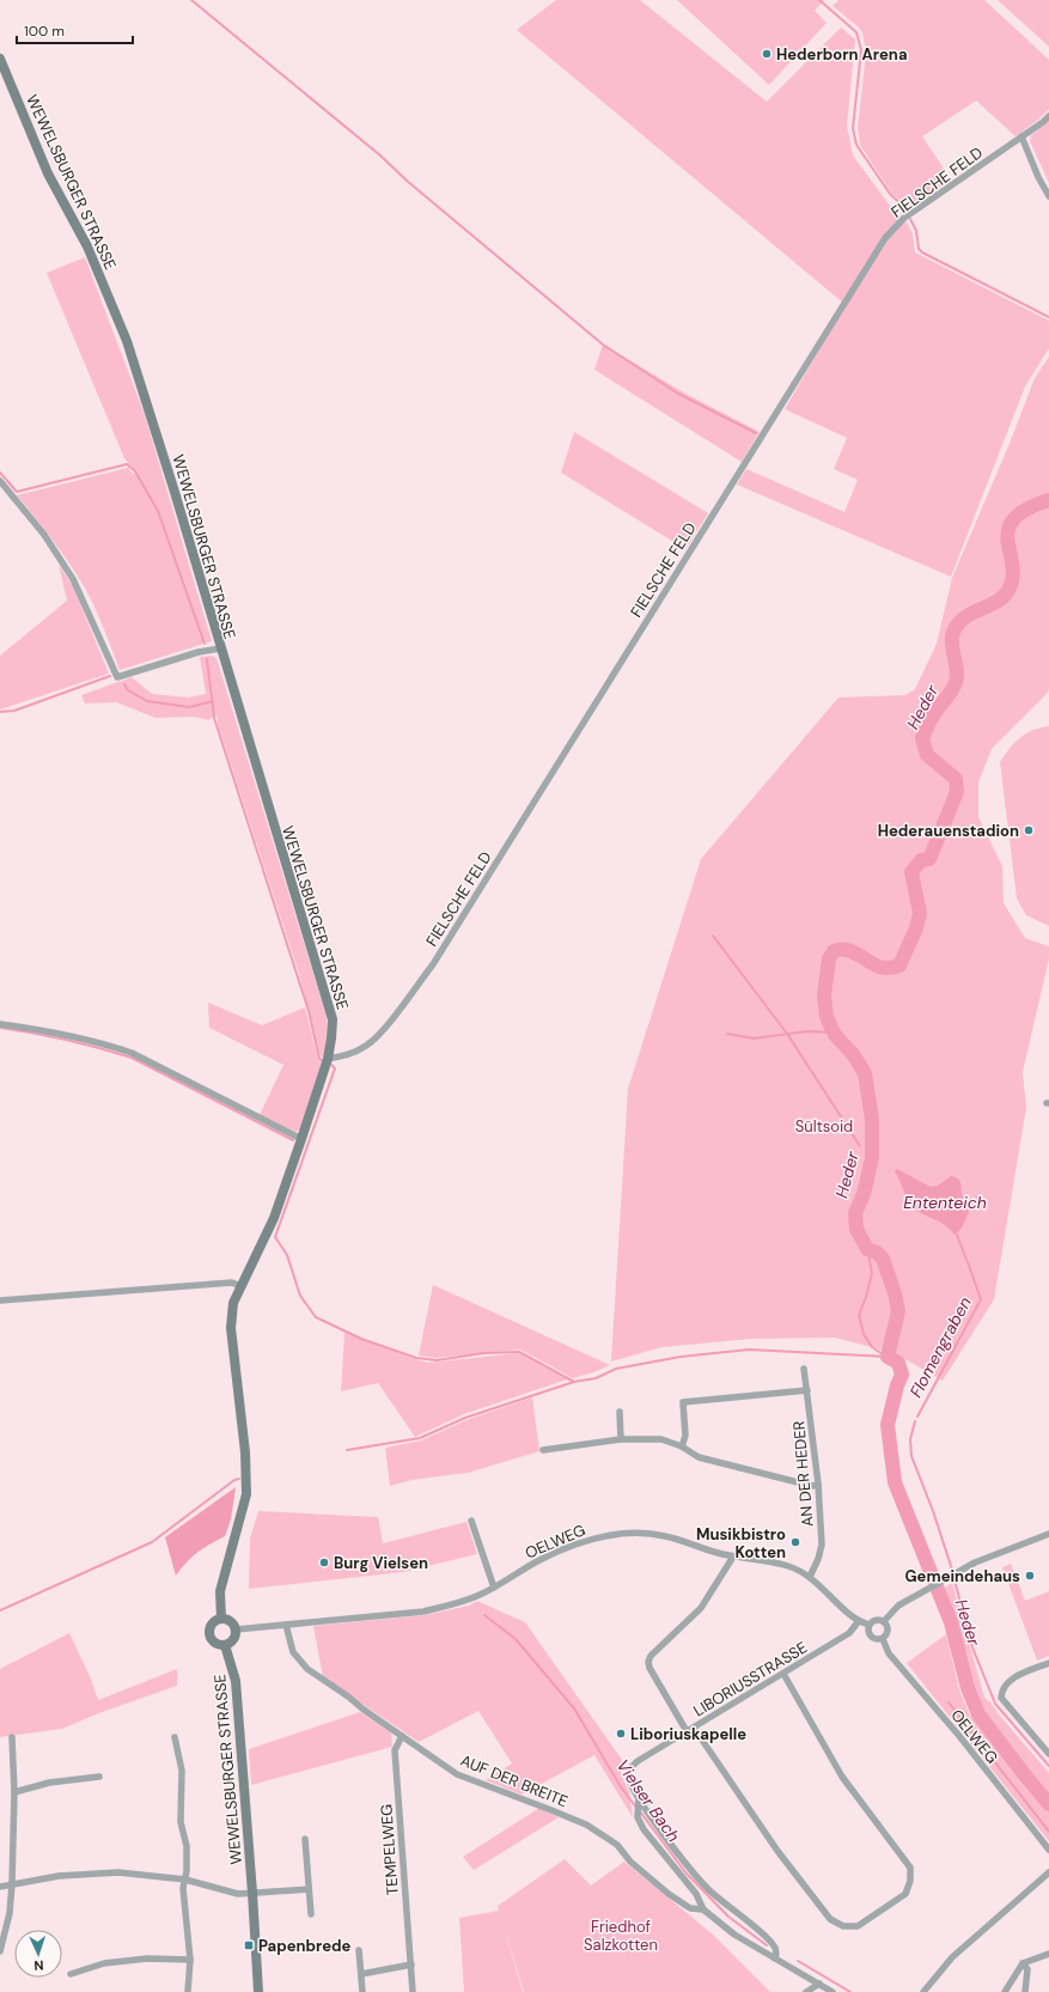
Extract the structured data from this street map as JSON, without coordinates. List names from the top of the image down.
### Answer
{
  "streets": {
    "main road": ["WEWELSBURGER STRASSE"],
    "street": [
      "FIELSCHE FELD",
      "AN DER HEDER",
      "OELWEG",
      "LIBORIUSSTRASSE",
      "AUF DER BREITE",
      "TEMPELWEG"
    ]
  },
  "crossings": [
    ["WEWELSBURGER STRASSE", "FIELSCHE FELD"],
    ["WEWELSBURGER STRASSE", "OELWEG"],
    ["AN DER HEDER", "OELWEG"],
    ["OELWEG", "LIBORIUSSTRASSE"],
    ["OELWEG", "AUF DER BREITE"],
    ["AUF DER BREITE", "TEMPELWEG"]
  ],
  "water": [
    "Heder",
    "Ententeich",
    "Flomengraben",
    "Vielser Bach"
  ],
  "parks": ["Sültsoid", "Friedhof Salzkotten"],
  "places": {
    "other": [
      "Hederborn Arena",
      "Hederauenstadion",
      "Musikbistro Kotten",
      "Burg Vielsen",
      "Gemeindehaus",
      "Liboriuskapelle"
    ],
    "transit": ["Papenbrede"]
  },
  "scale_bar": "100 m",
  "north": "bottom"
}
